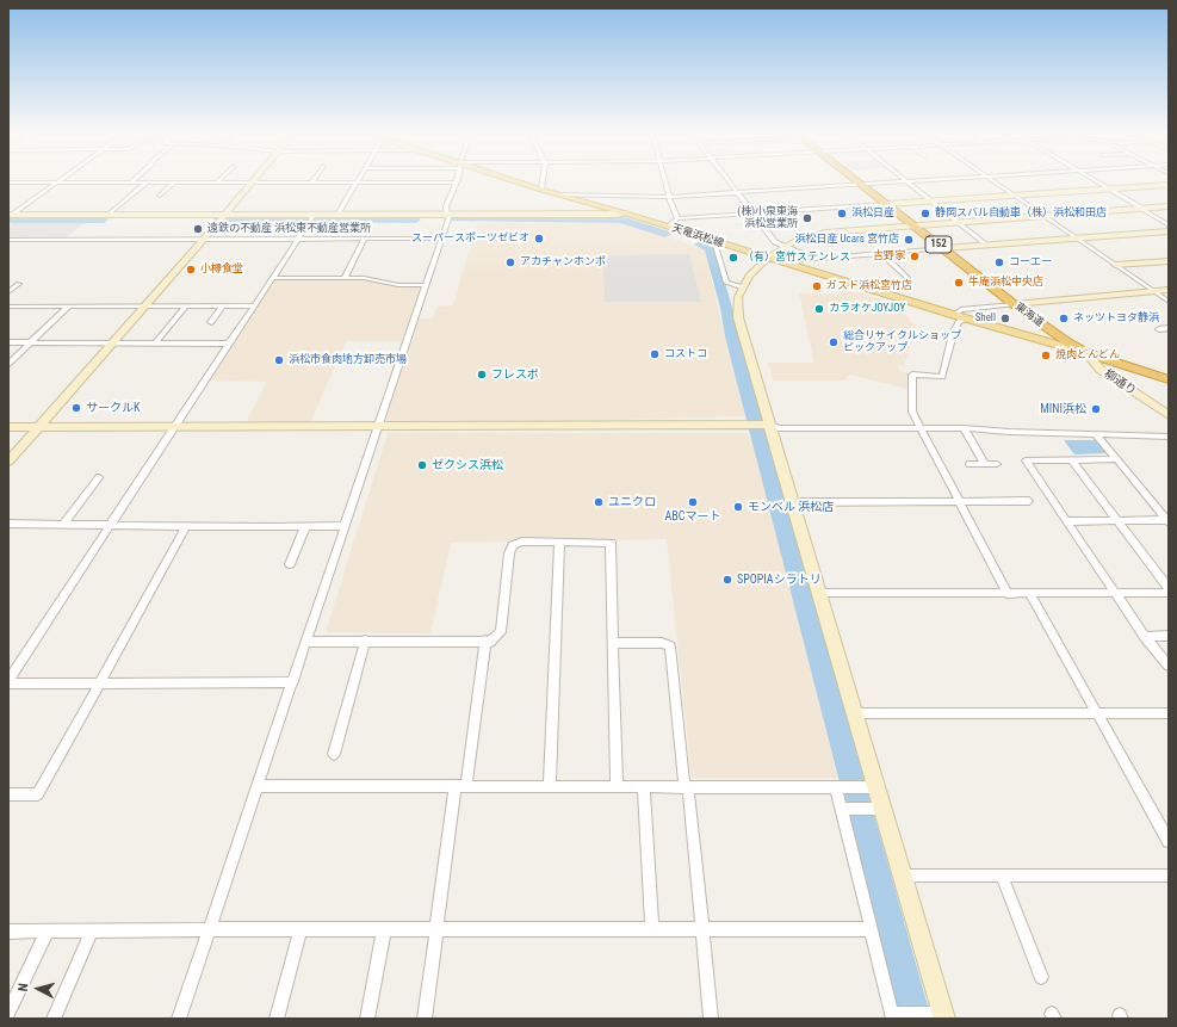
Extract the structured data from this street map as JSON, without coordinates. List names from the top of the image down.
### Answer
{
  "streets": {
    "highway": ["152", "東海道"],
    "main road": ["天竜浜松線"],
    "street": ["柳通り"]
  },
  "crossings": [
    ["天竜浜松線", "東海道"],
    ["天竜浜松線", "柳通り"],
    ["東海道", "柳通り"]
  ],
  "places": [
    "浜松日産",
    "静岡スバル自動車（株）浜松和田店",
    "(株)小泉東海 浜松営業所",
    "遠鉄の不動産 浜松東不動産営業所",
    "スーパースポーツゼビオ",
    "浜松日産 Ucars 宮竹店",
    "吉野家",
    "（有）宮竹ステンレス",
    "アカチャンホンポ",
    "コーエー",
    "小樽食堂",
    "牛庵浜松中央店",
    "ガスト浜松宮竹店",
    "カラオケJOYJOY",
    "Shell",
    "ネッツトヨタ静浜",
    "総合リサイクルショップ ピックアップ",
    "コストコ",
    "焼肉どんどん",
    "浜松市食肉地方卸売市場",
    "フレスポ",
    "サークルK",
    "MINI浜松",
    "ゼクシス浜松",
    "ユニクロ",
    "ABCマート",
    "モンベル 浜松店",
    "SPOPIAシラトリ"
  ],
  "north": "left"
}
